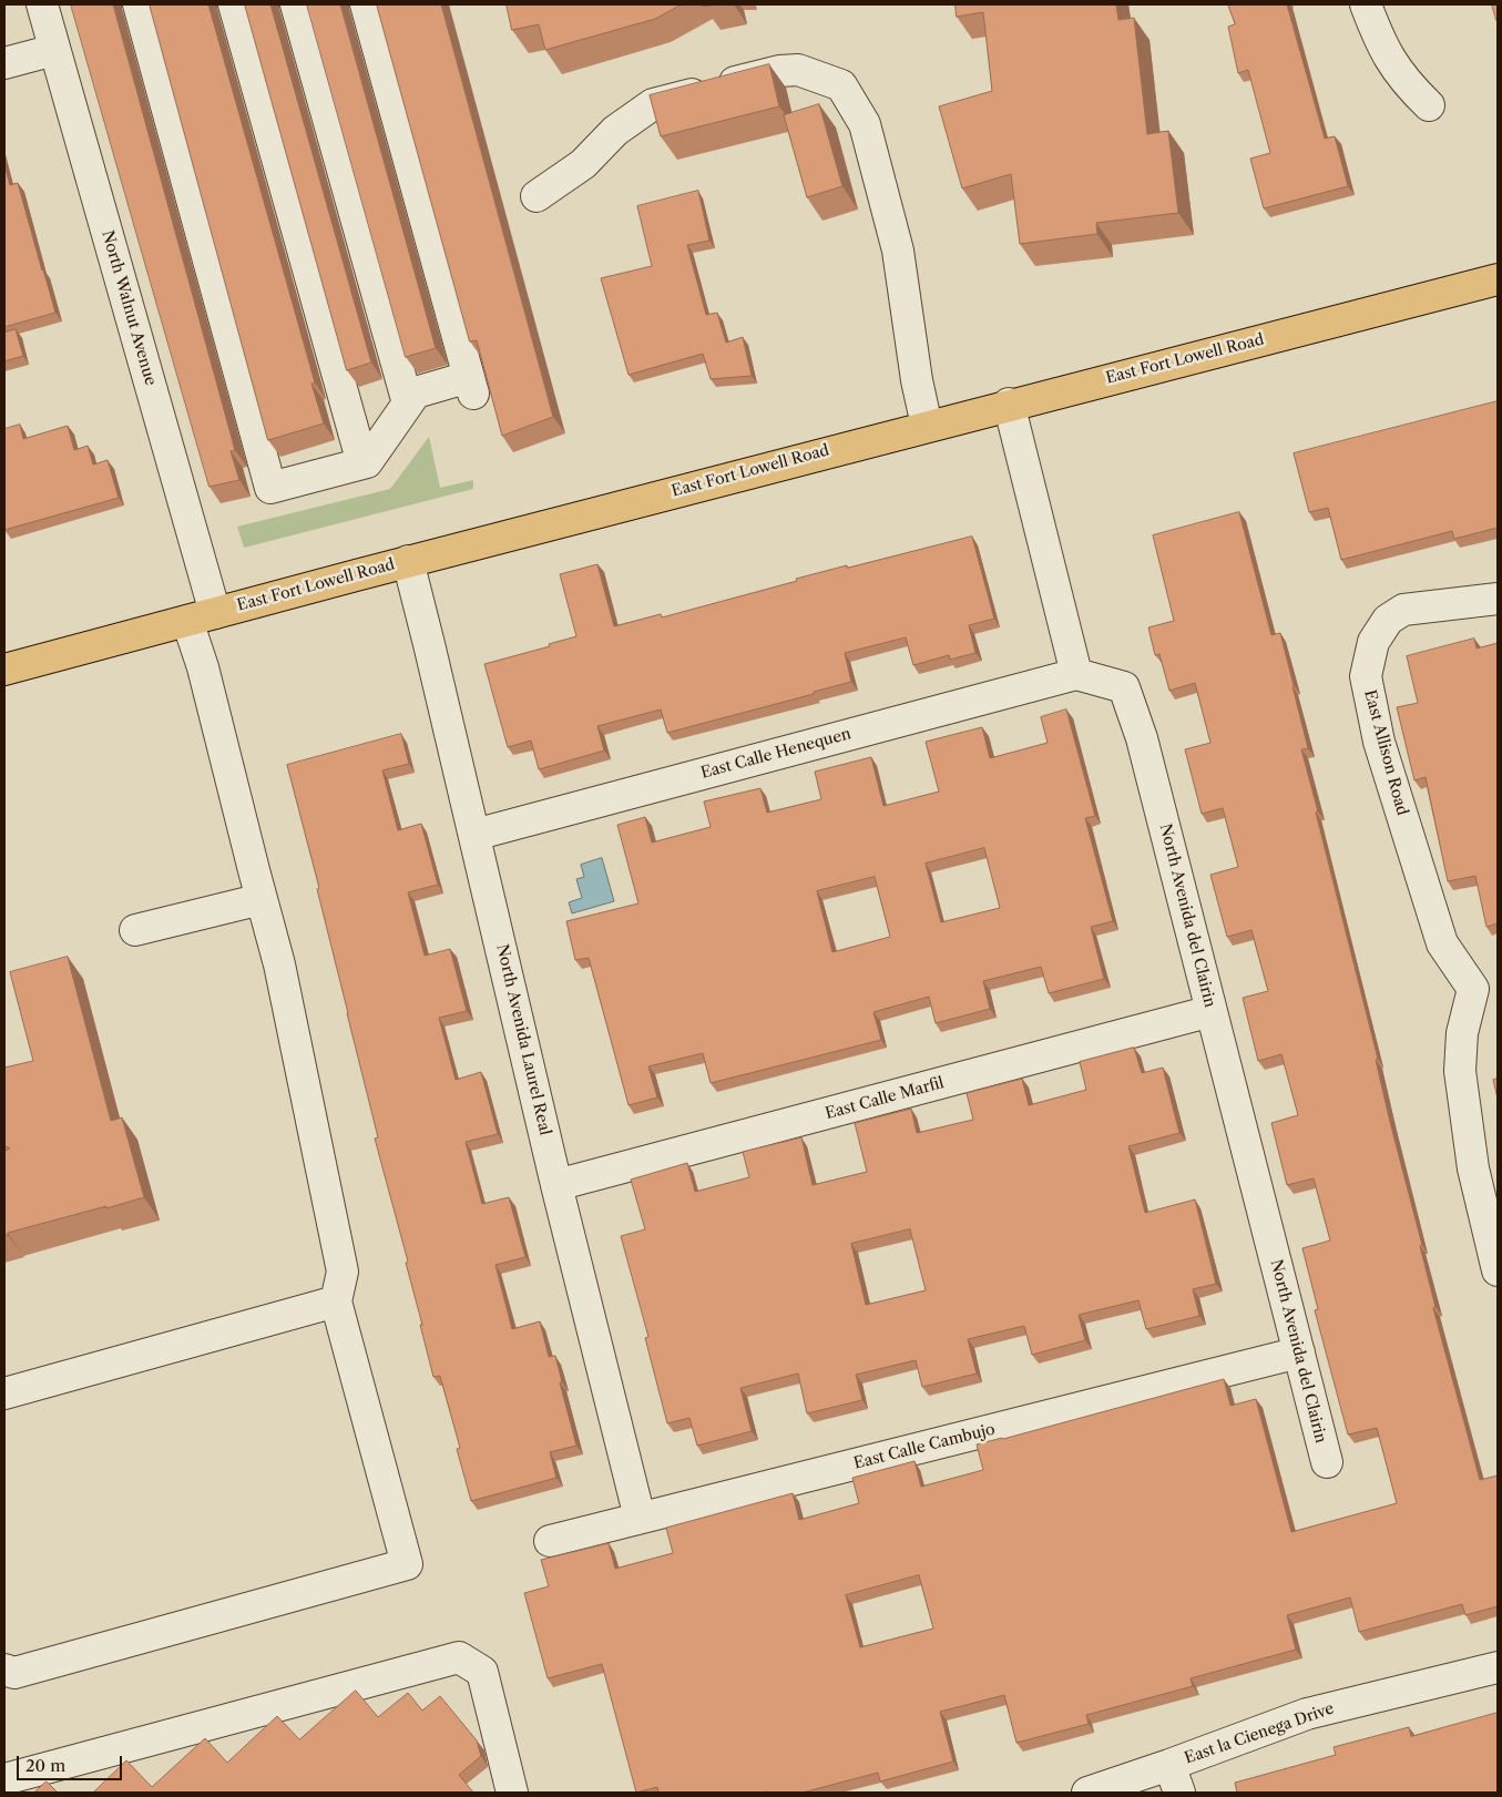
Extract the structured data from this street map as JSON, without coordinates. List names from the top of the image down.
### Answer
{
  "streets": {
    "main road": ["East Fort Lowell Road"],
    "street": [
      "North Walnut Avenue",
      "East Allison Road",
      "East Calle Henequen",
      "North Avenida del Clairin",
      "North Avenida Laurel Real",
      "East Calle Marfil",
      "East Calle Cambujo",
      "East la Cienega Drive"
    ]
  },
  "crossings": [
    ["North Walnut Avenue", "East Fort Lowell Road"],
    ["East Fort Lowell Road", "North Avenida Laurel Real"],
    ["East Calle Henequen", "North Avenida del Clairin"],
    ["East Calle Henequen", "North Avenida Laurel Real"],
    ["North Avenida del Clairin", "East Calle Marfil"],
    ["North Avenida del Clairin", "East Calle Cambujo"],
    ["North Avenida Laurel Real", "East Calle Marfil"],
    ["North Avenida Laurel Real", "East Calle Cambujo"]
  ],
  "scale_bar": "20 m"
}
